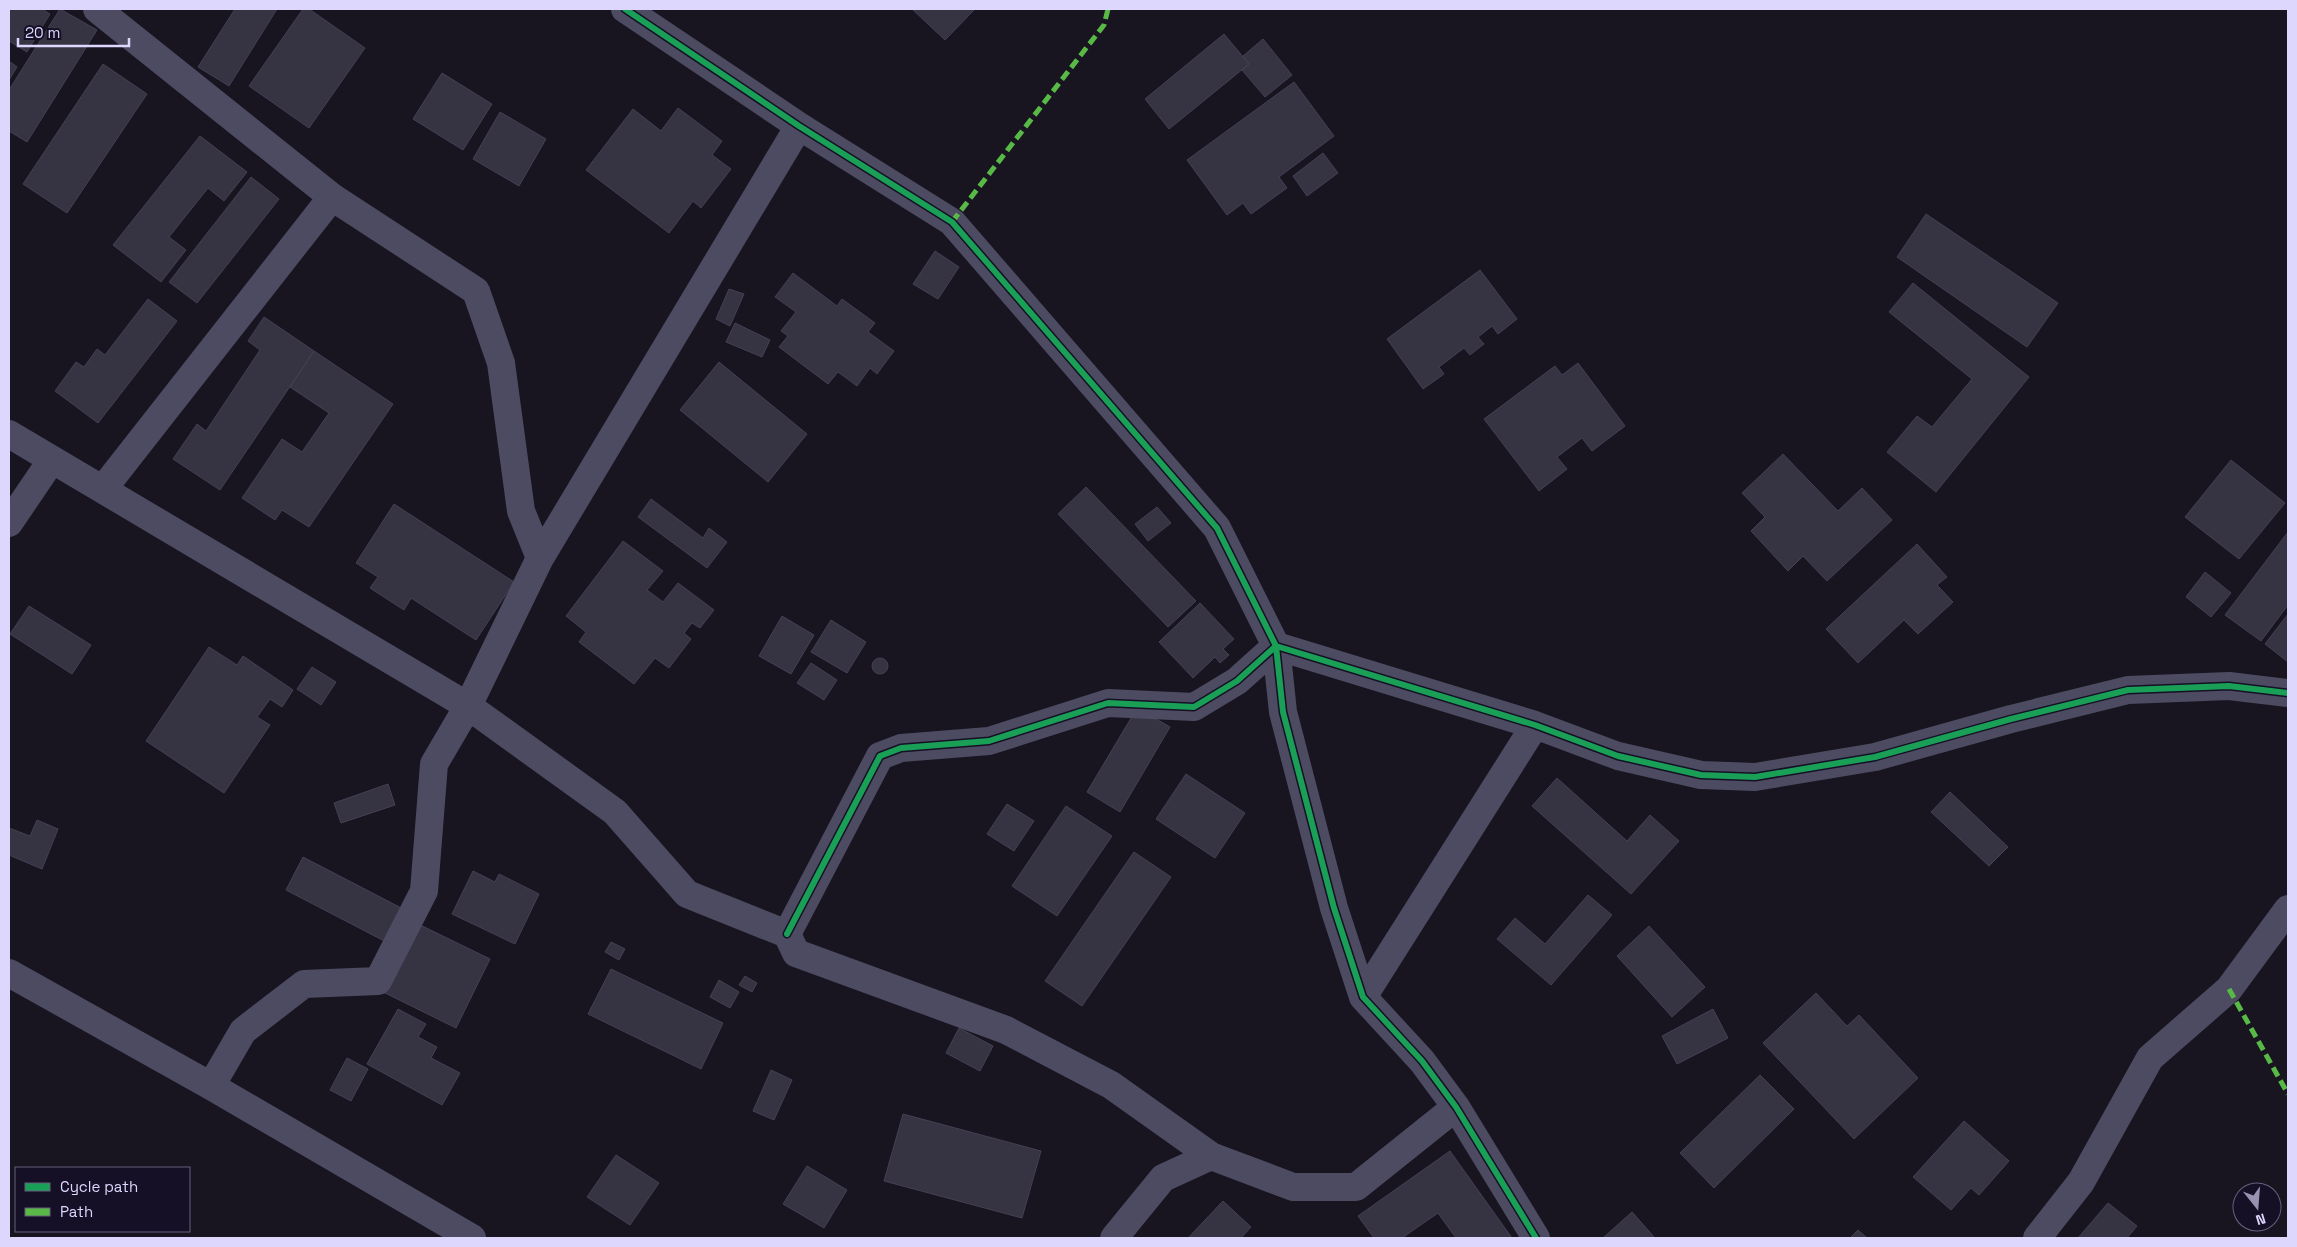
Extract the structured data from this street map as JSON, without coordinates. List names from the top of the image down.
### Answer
{
  "legend": ["Cycle path", "Path"],
  "scale_bar": "20 m",
  "north": "bottom"
}
